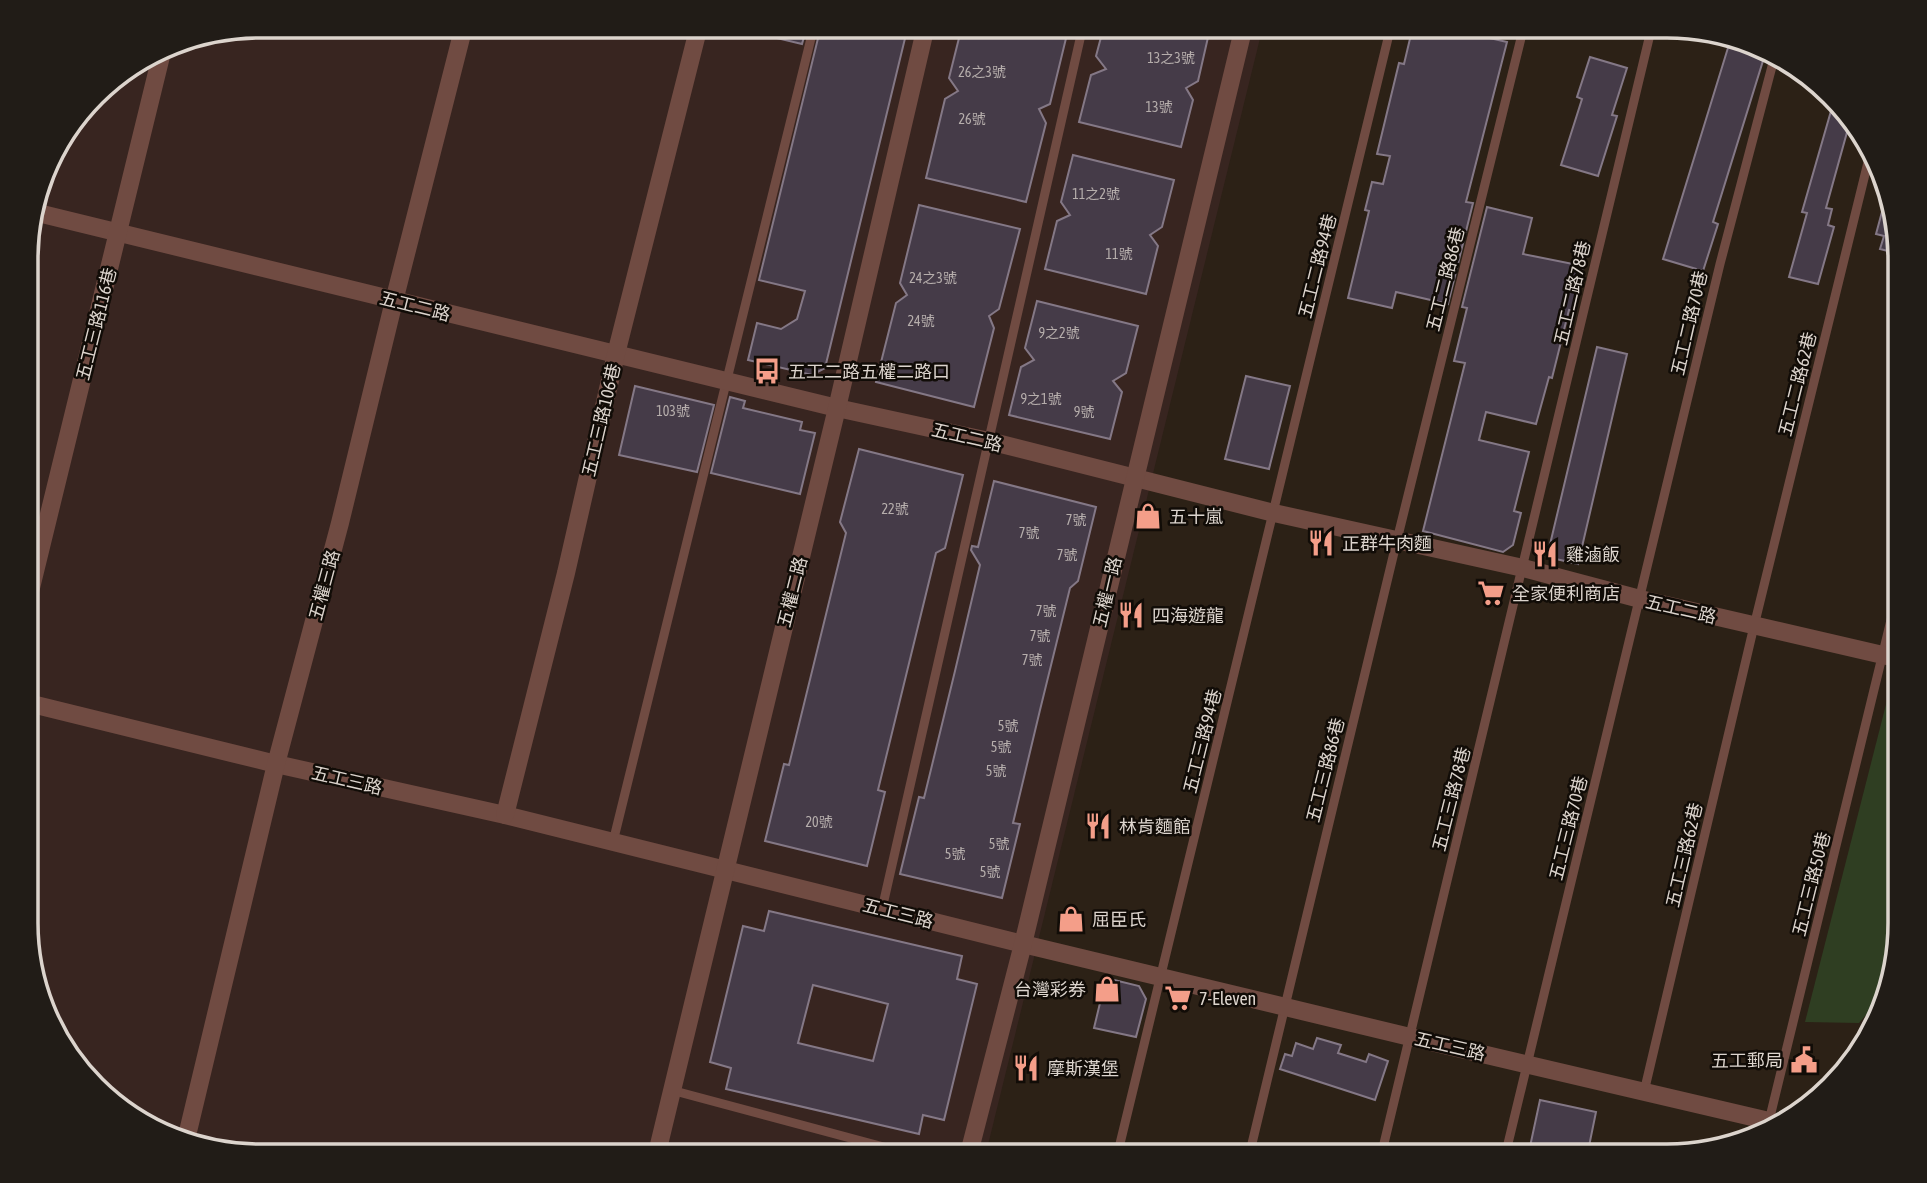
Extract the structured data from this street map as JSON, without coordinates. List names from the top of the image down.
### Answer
{
  "streets": {
    "street": [
      "五工二路",
      "五工三路116巷",
      "五工三路106巷",
      "五權三路",
      "五權二路",
      "五權一路",
      "五工三路"
    ],
    "lane": [
      "五工二路94巷",
      "五工二路86巷",
      "五工二路78巷",
      "五工二路70巷",
      "五工二路62巷",
      "五工三路94巷",
      "五工三路86巷",
      "五工三路78巷",
      "五工三路70巷",
      "五工三路62巷",
      "五工三路50巷"
    ]
  },
  "crossings": [
    ["五工二路94巷", "五工二路"],
    ["五工二路94巷", "五工三路94巷"],
    ["五工二路86巷", "五工二路"],
    ["五工二路86巷", "五工三路86巷"],
    ["五工二路78巷", "五工二路"],
    ["五工二路78巷", "五工三路78巷"],
    ["五工二路", "五工二路70巷"],
    ["五工二路", "五工三路116巷"],
    ["五工二路", "五工二路62巷"],
    ["五工二路", "五工三路106巷"],
    ["五工二路", "五權三路"],
    ["五工二路", "五權二路"],
    ["五工二路", "五權一路"],
    ["五工二路", "五工三路94巷"],
    ["五工二路", "五工三路86巷"],
    ["五工二路", "五工三路78巷"],
    ["五工二路", "五工三路70巷"],
    ["五工二路", "五工三路62巷"],
    ["五工二路70巷", "五工三路70巷"],
    ["五工二路62巷", "五工三路62巷"],
    ["五工三路106巷", "五工三路"],
    ["五權三路", "五工三路"],
    ["五權二路", "五工三路"],
    ["五權一路", "五工三路"],
    ["五工三路94巷", "五工三路"],
    ["五工三路86巷", "五工三路"],
    ["五工三路", "五工三路78巷"],
    ["五工三路", "五工三路70巷"],
    ["五工三路", "五工三路62巷"]
  ],
  "places": {
    "bus stop": ["五工二路五權二路口"],
    "shop": ["五十嵐", "屈臣氏", "台灣彩券"],
    "restaurant": [
      "正群牛肉麵",
      "雞滷飯",
      "四海遊龍",
      "林肯麵館",
      "摩斯漢堡"
    ],
    "supermarket": ["全家便利商店", "7-Eleven"],
    "public building": ["五工郵局"]
  },
  "house_numbers": [
    "13之3號",
    "26之3號",
    "13號",
    "26號",
    "11之2號",
    "11號",
    "24之3號",
    "24號",
    "9之2號",
    "9之1號",
    "103號",
    "9號",
    "22號",
    "7號",
    "7號",
    "7號",
    "7號",
    "7號",
    "7號",
    "5號",
    "5號",
    "5號",
    "20號",
    "5號",
    "5號",
    "5號"
  ]
}
